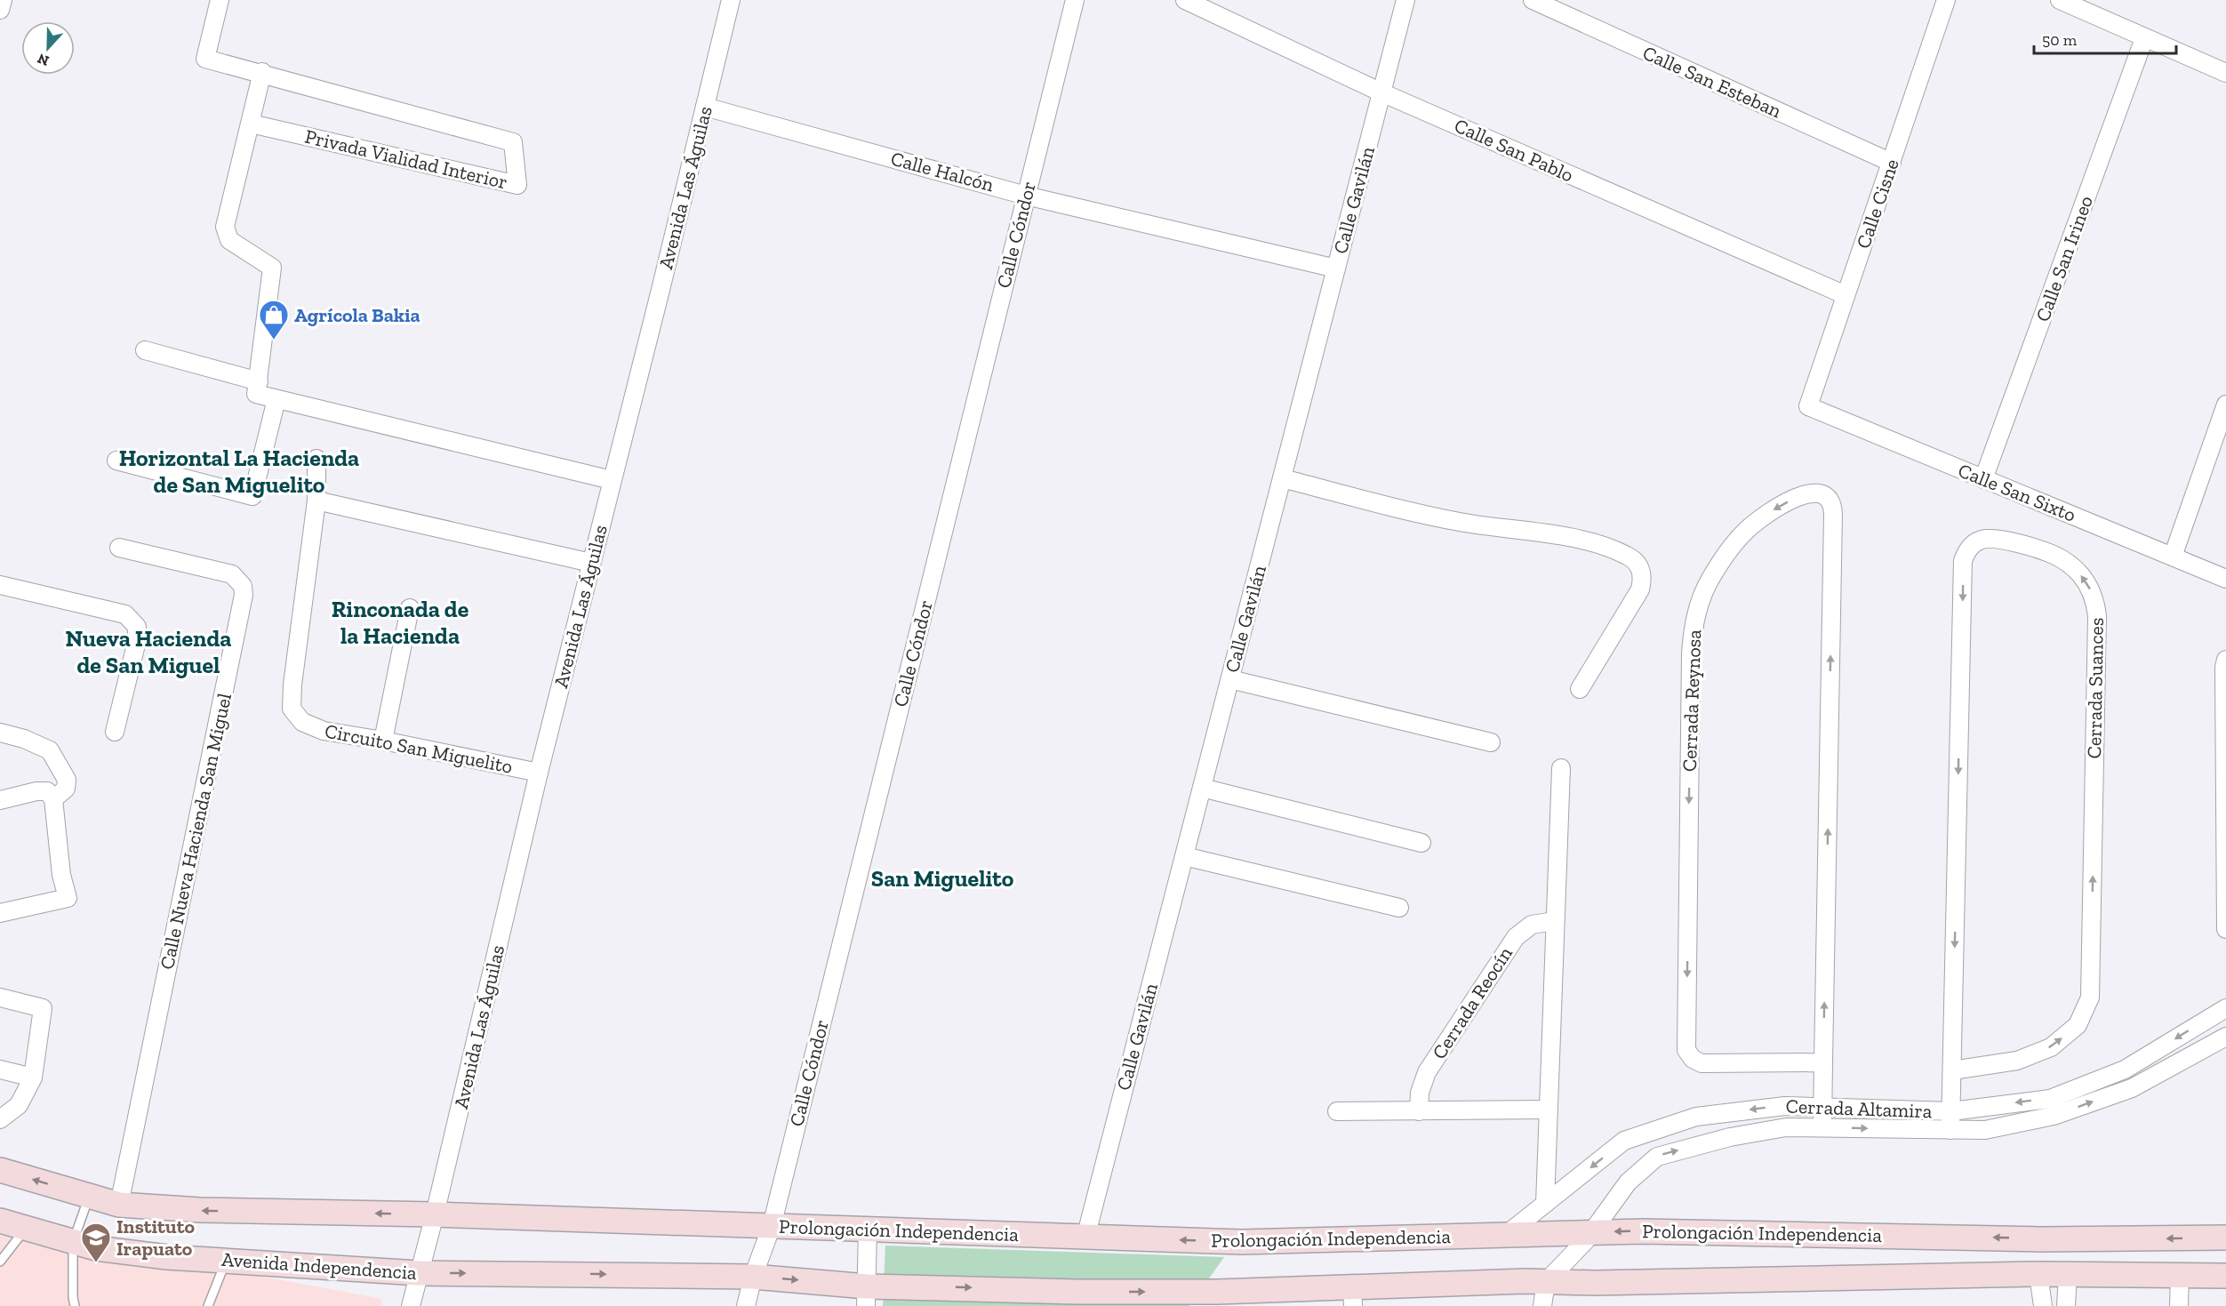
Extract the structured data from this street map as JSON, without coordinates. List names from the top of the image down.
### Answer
{
  "streets": {
    "street": [
      "Calle San Esteban",
      "Calle San Pablo",
      "Privada Vialidad Interior",
      "Calle Halcón",
      "Avenida Las Águilas",
      "Calle Gavilán",
      "Calle Cisne",
      "Calle Cóndor",
      "Calle San Irineo",
      "Calle San Sixto",
      "Cerrada Suances",
      "Cerrada Reynosa",
      "Circuito San Miguelito",
      "Calle Nueva Hacienda San Miguel",
      "Cerrada Reocín",
      "Cerrada Altamira",
      "Prolongación Independencia",
      "Avenida Independencia"
    ]
  },
  "crossings": [
    ["Calle San Esteban", "Calle Cisne"],
    ["Calle San Pablo", "Calle Gavilán"],
    ["Calle San Pablo", "Calle Cisne"],
    ["Calle Halcón", "Avenida Las Águilas"],
    ["Calle Halcón", "Calle Gavilán"],
    ["Calle Halcón", "Calle Cóndor"],
    ["Avenida Las Águilas", "Circuito San Miguelito"],
    ["Avenida Las Águilas", "Prolongación Independencia"],
    ["Avenida Las Águilas", "Avenida Independencia"],
    ["Calle Gavilán", "Prolongación Independencia"],
    ["Calle Cisne", "Calle San Sixto"],
    ["Calle Cóndor", "Prolongación Independencia"],
    ["Calle San Irineo", "Calle San Sixto"],
    ["Cerrada Suances", "Cerrada Altamira"],
    ["Cerrada Reynosa", "Cerrada Altamira"],
    ["Cerrada Altamira", "Prolongación Independencia"],
    ["Prolongación Independencia", "Avenida Independencia"]
  ],
  "districts": [
    "Horizontal La Hacienda de San Miguelito",
    "Rinconada de la Hacienda",
    "Nueva Hacienda de San Miguel",
    "San Miguelito"
  ],
  "places": {
    "shop": ["Agrícola Bakia"],
    "school or university": ["Instituto Irapuato"]
  },
  "scale_bar": "50 m",
  "north": "bottom"
}
